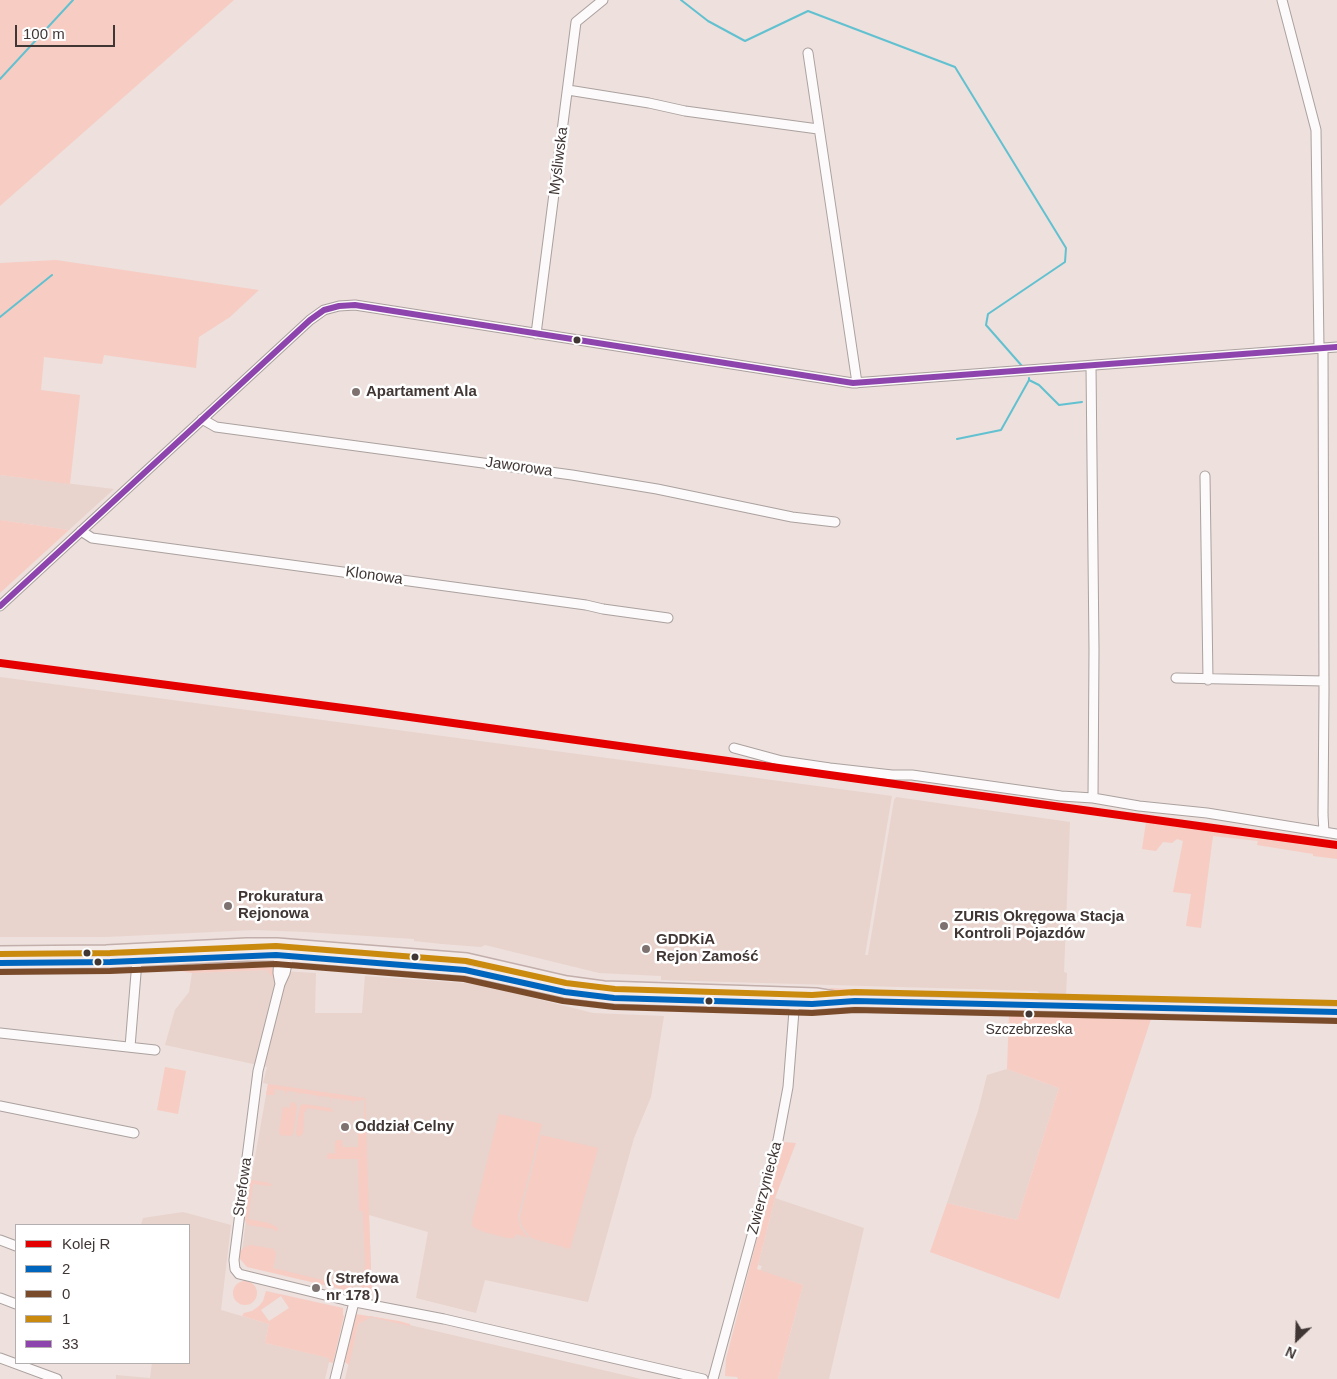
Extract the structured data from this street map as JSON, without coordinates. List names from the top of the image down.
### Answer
{
  "streets": {
    "street": [
      "Myśliwska",
      "Jaworowa",
      "Klonowa",
      "Strefowa",
      "Zwierzyniecka"
    ]
  },
  "places": [
    "Apartament Ala",
    "Prokuratura Rejonowa",
    "ZURIS Okręgowa Stacja Kontroli Pojazdów",
    "GDDKiA Rejon Zamość",
    "Szczebrzeska",
    "Oddział Celny",
    "( Strefowa nr 178 )"
  ],
  "lines": [
    "transit line 33",
    "rail line R",
    "transit line 1",
    "transit line 2",
    "transit line 0"
  ],
  "legend": [
    "Kolej R",
    "2",
    "0",
    "1",
    "33"
  ],
  "scale_bar": "100 m",
  "north": "bottom left"
}
